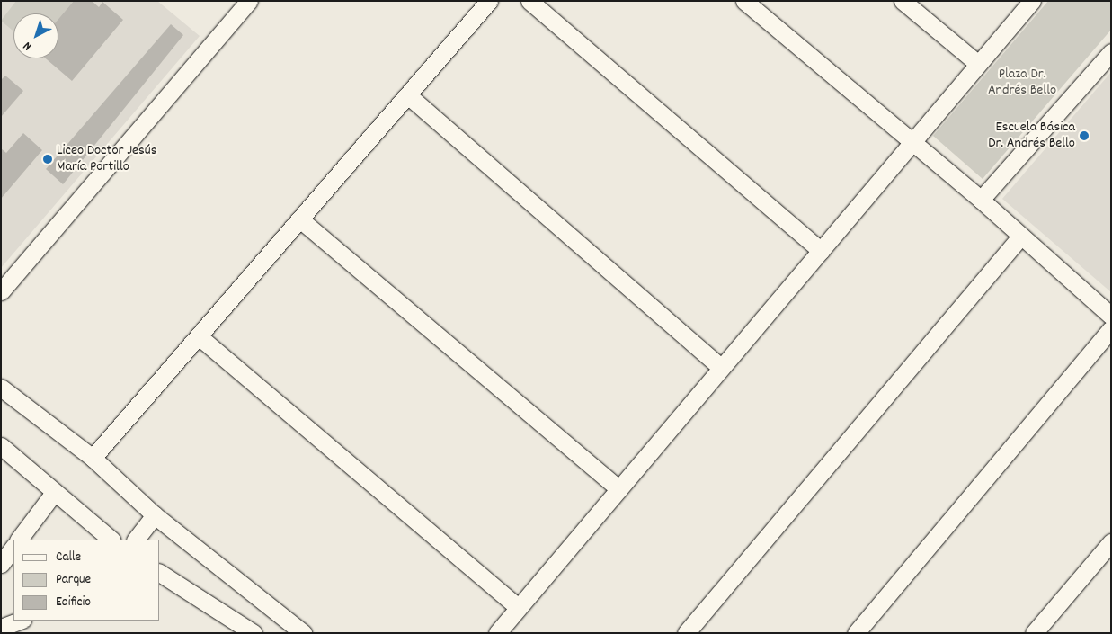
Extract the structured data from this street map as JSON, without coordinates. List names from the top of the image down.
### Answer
{
  "parks": ["Plaza Dr. Andrés Bello"],
  "places": ["Escuela Básica Dr. Andrés Bello", "Liceo Doctor Jesús María Portillo"],
  "legend": ["Calle", "Parque", "Edificio"],
  "north": "bottom left"
}
